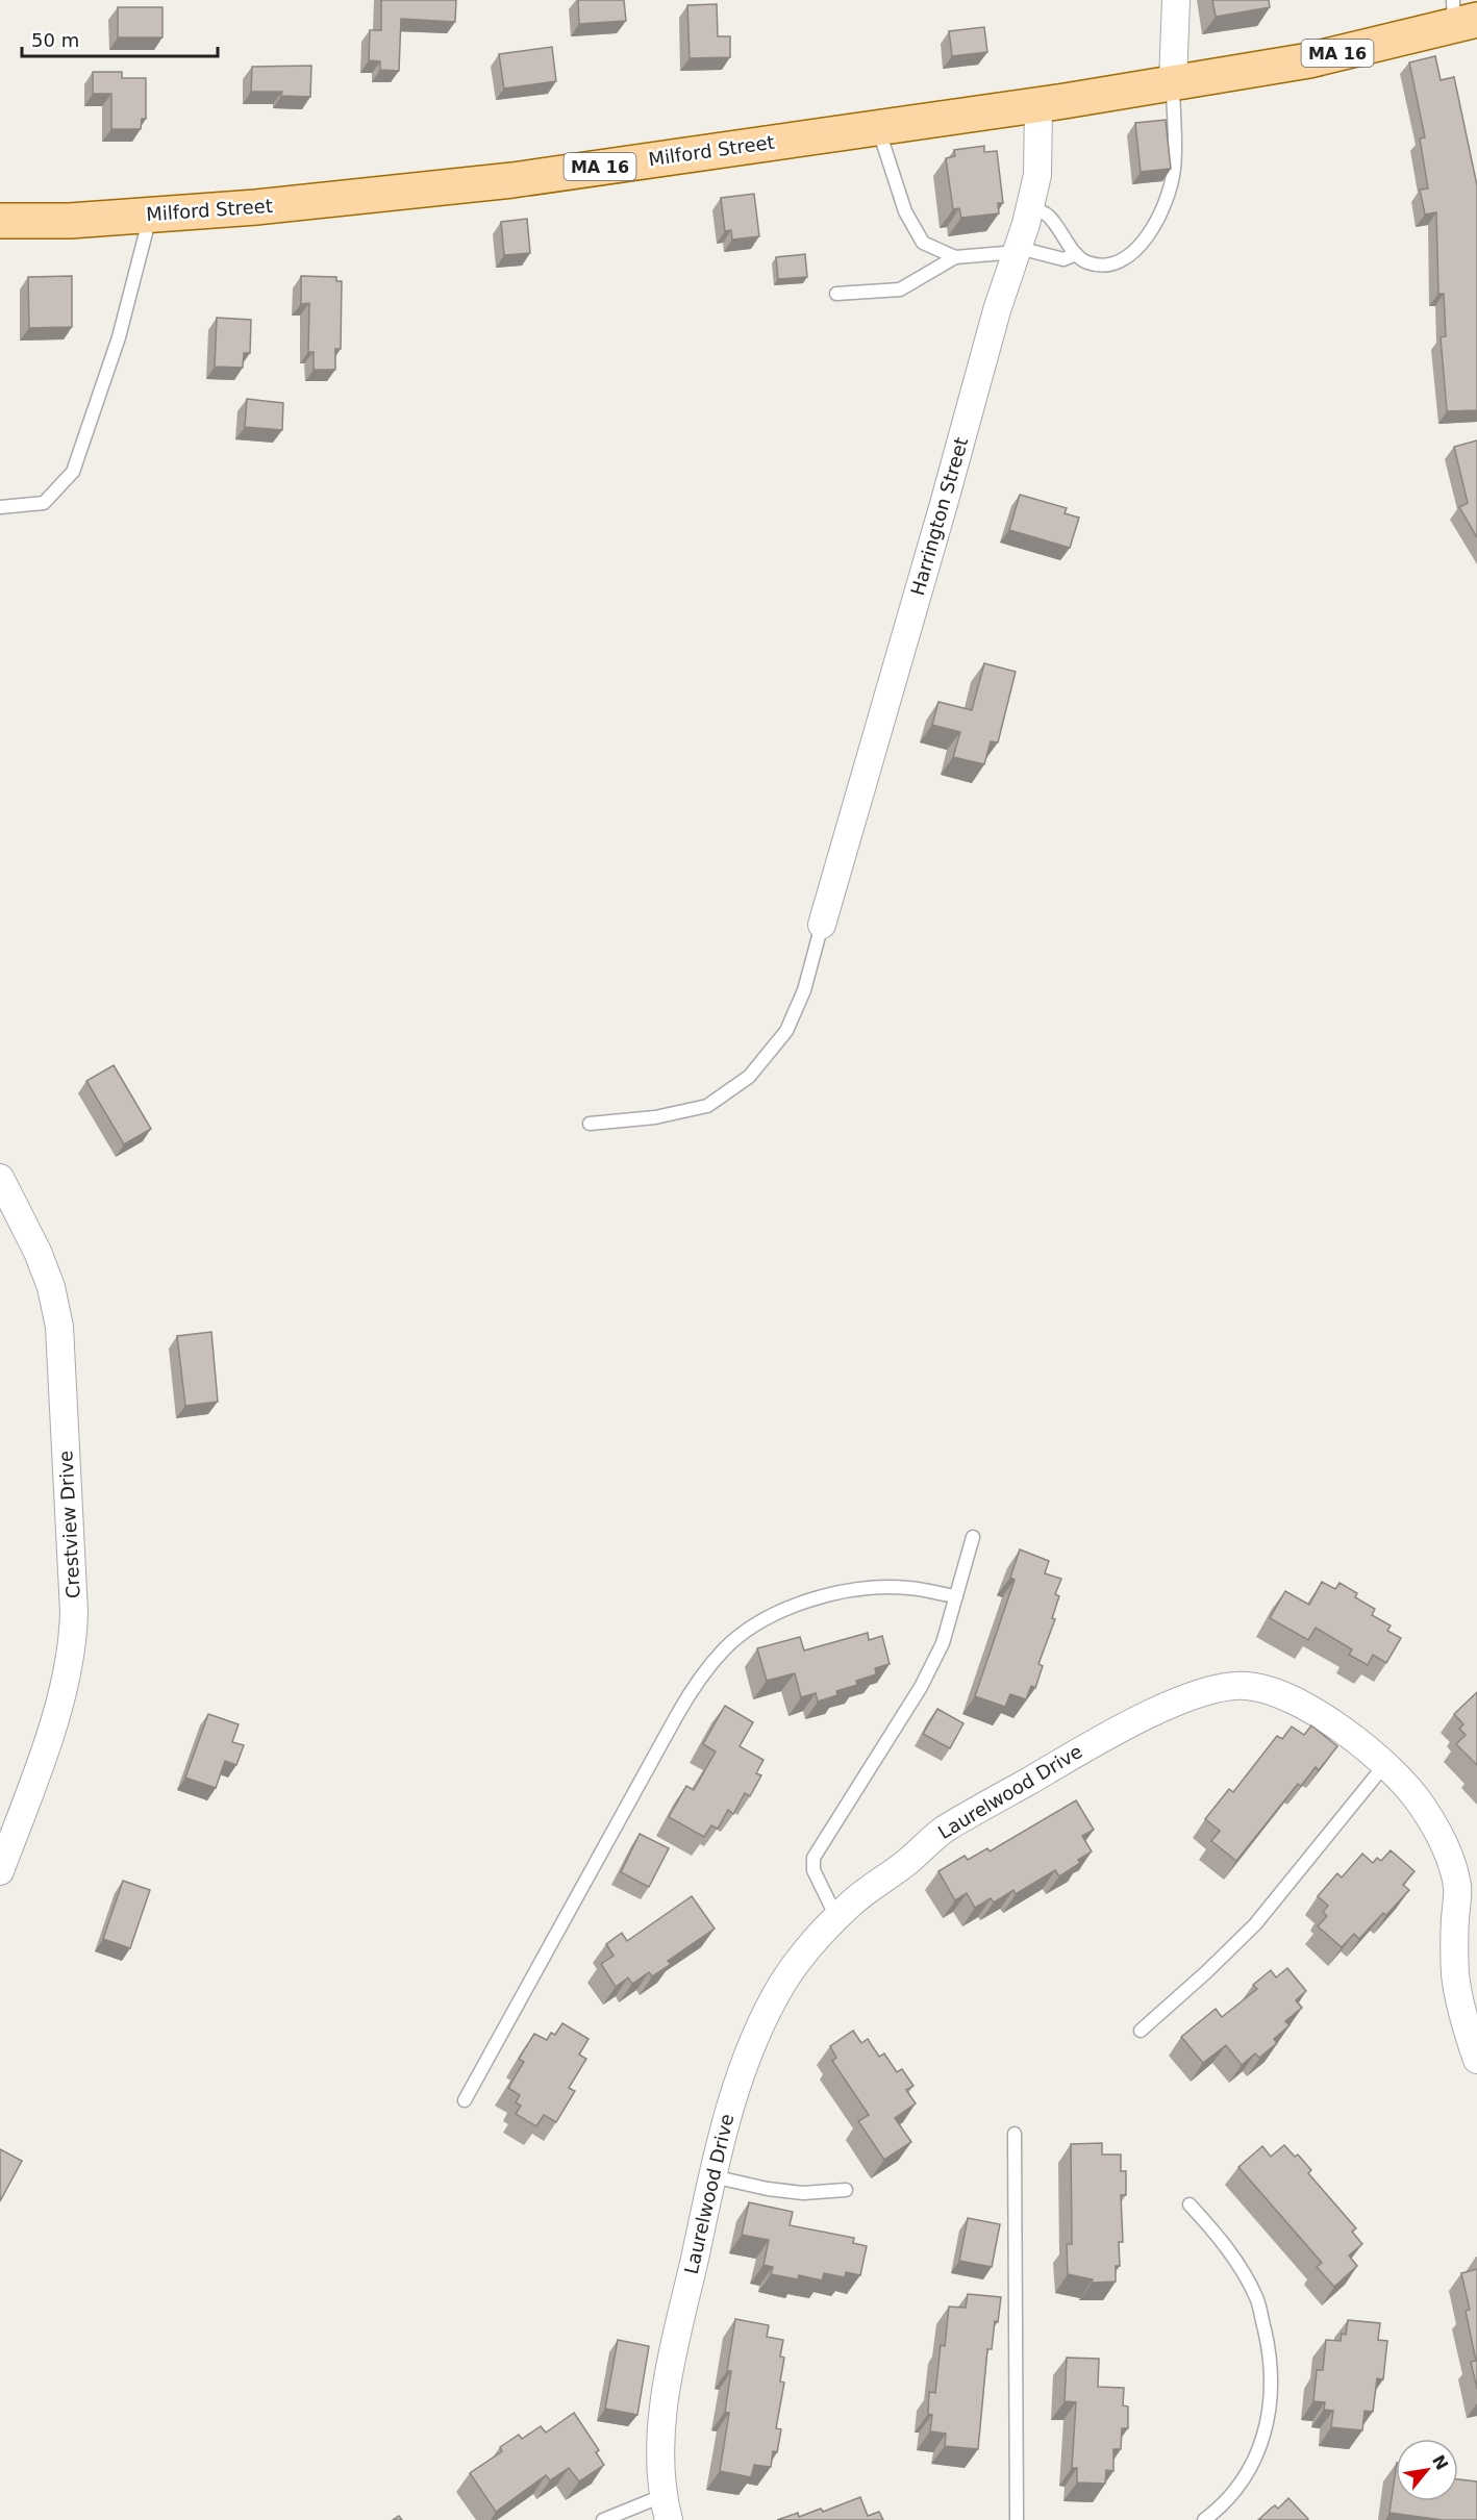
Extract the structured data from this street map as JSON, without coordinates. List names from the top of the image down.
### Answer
{
  "streets": {
    "main road": ["MA 16", "Milford Street"],
    "street": ["Harrington Street", "Crestview Drive", "Laurelwood Drive"]
  },
  "crossings": [
    ["MA 16", "Milford Street"],
    ["Milford Street", "Harrington Street"]
  ],
  "scale_bar": "50 m",
  "north": "top right"
}
